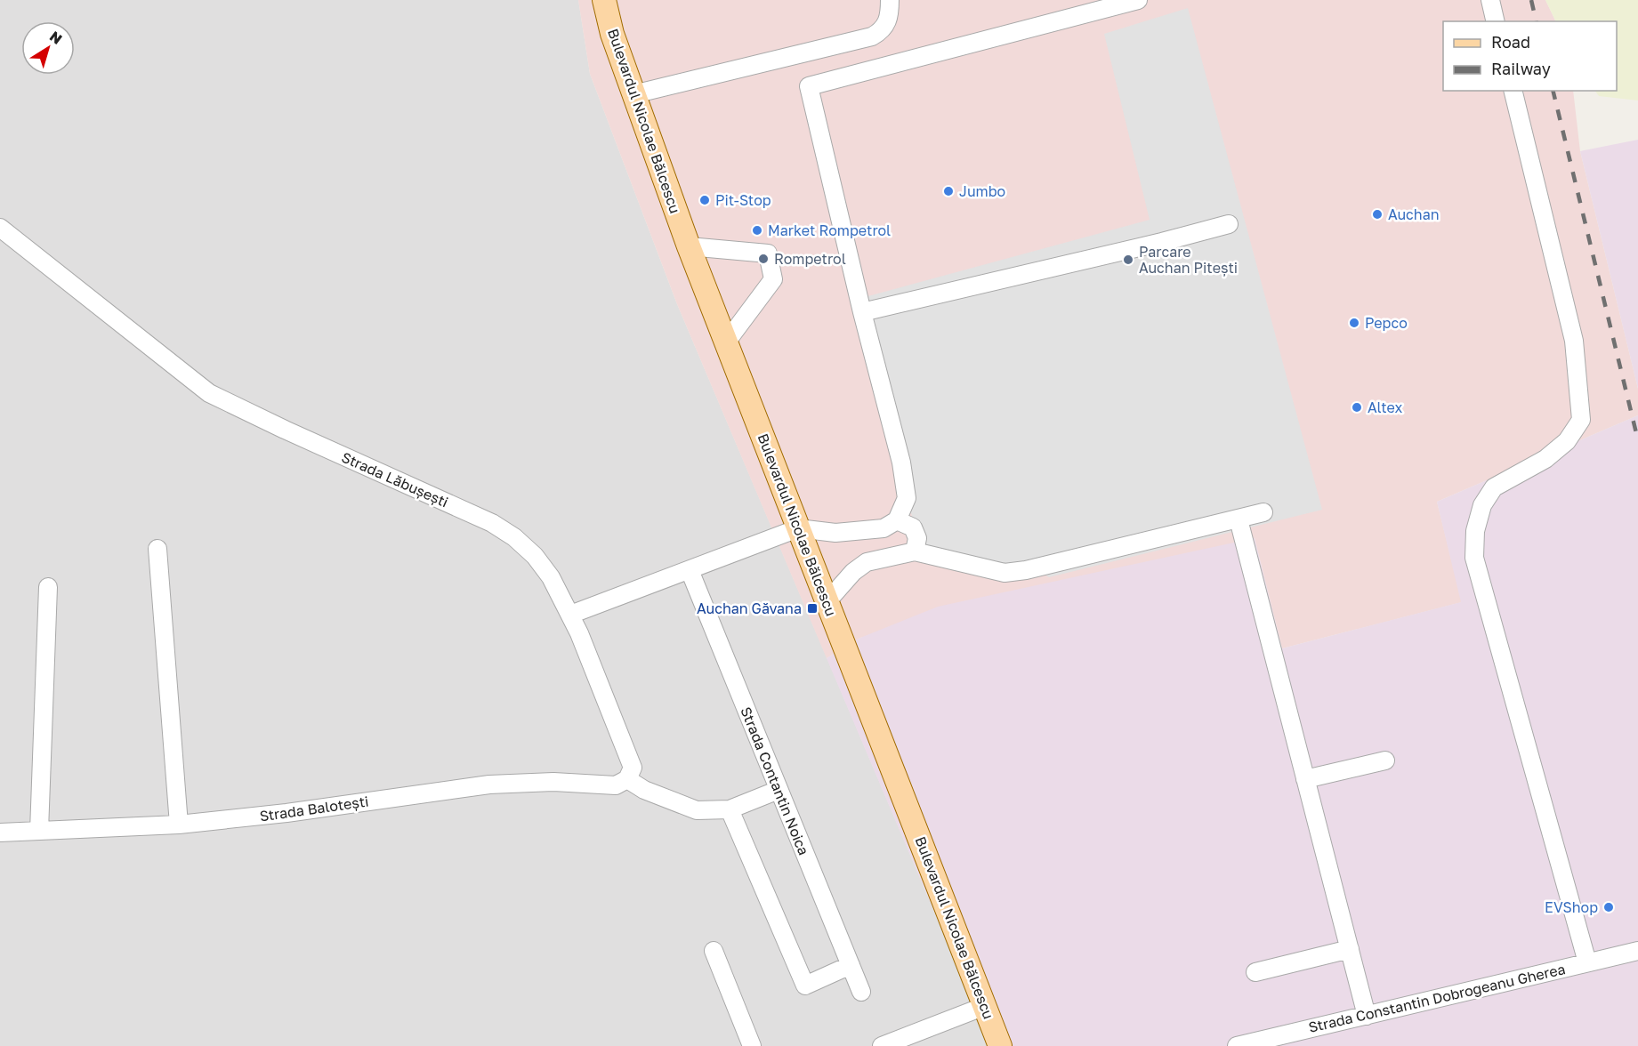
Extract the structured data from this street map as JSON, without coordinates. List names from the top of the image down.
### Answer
{
  "streets": {
    "main road": ["Bulevardul Nicolae Bălcescu"],
    "street": [
      "Strada Lăbușești",
      "Strada Contantin Noica",
      "Strada Balotești",
      "Strada Constantin Dobrogeanu Gherea"
    ]
  },
  "places": {
    "other": [
      "Jumbo",
      "Pit-Stop",
      "Auchan",
      "Market Rompetrol",
      "Rompetrol",
      "Parcare Auchan Pitești",
      "Pepco",
      "Altex",
      "EVShop"
    ],
    "transit": ["Auchan Găvana"]
  },
  "legend": ["Road", "Railway"],
  "north": "top right"
}
